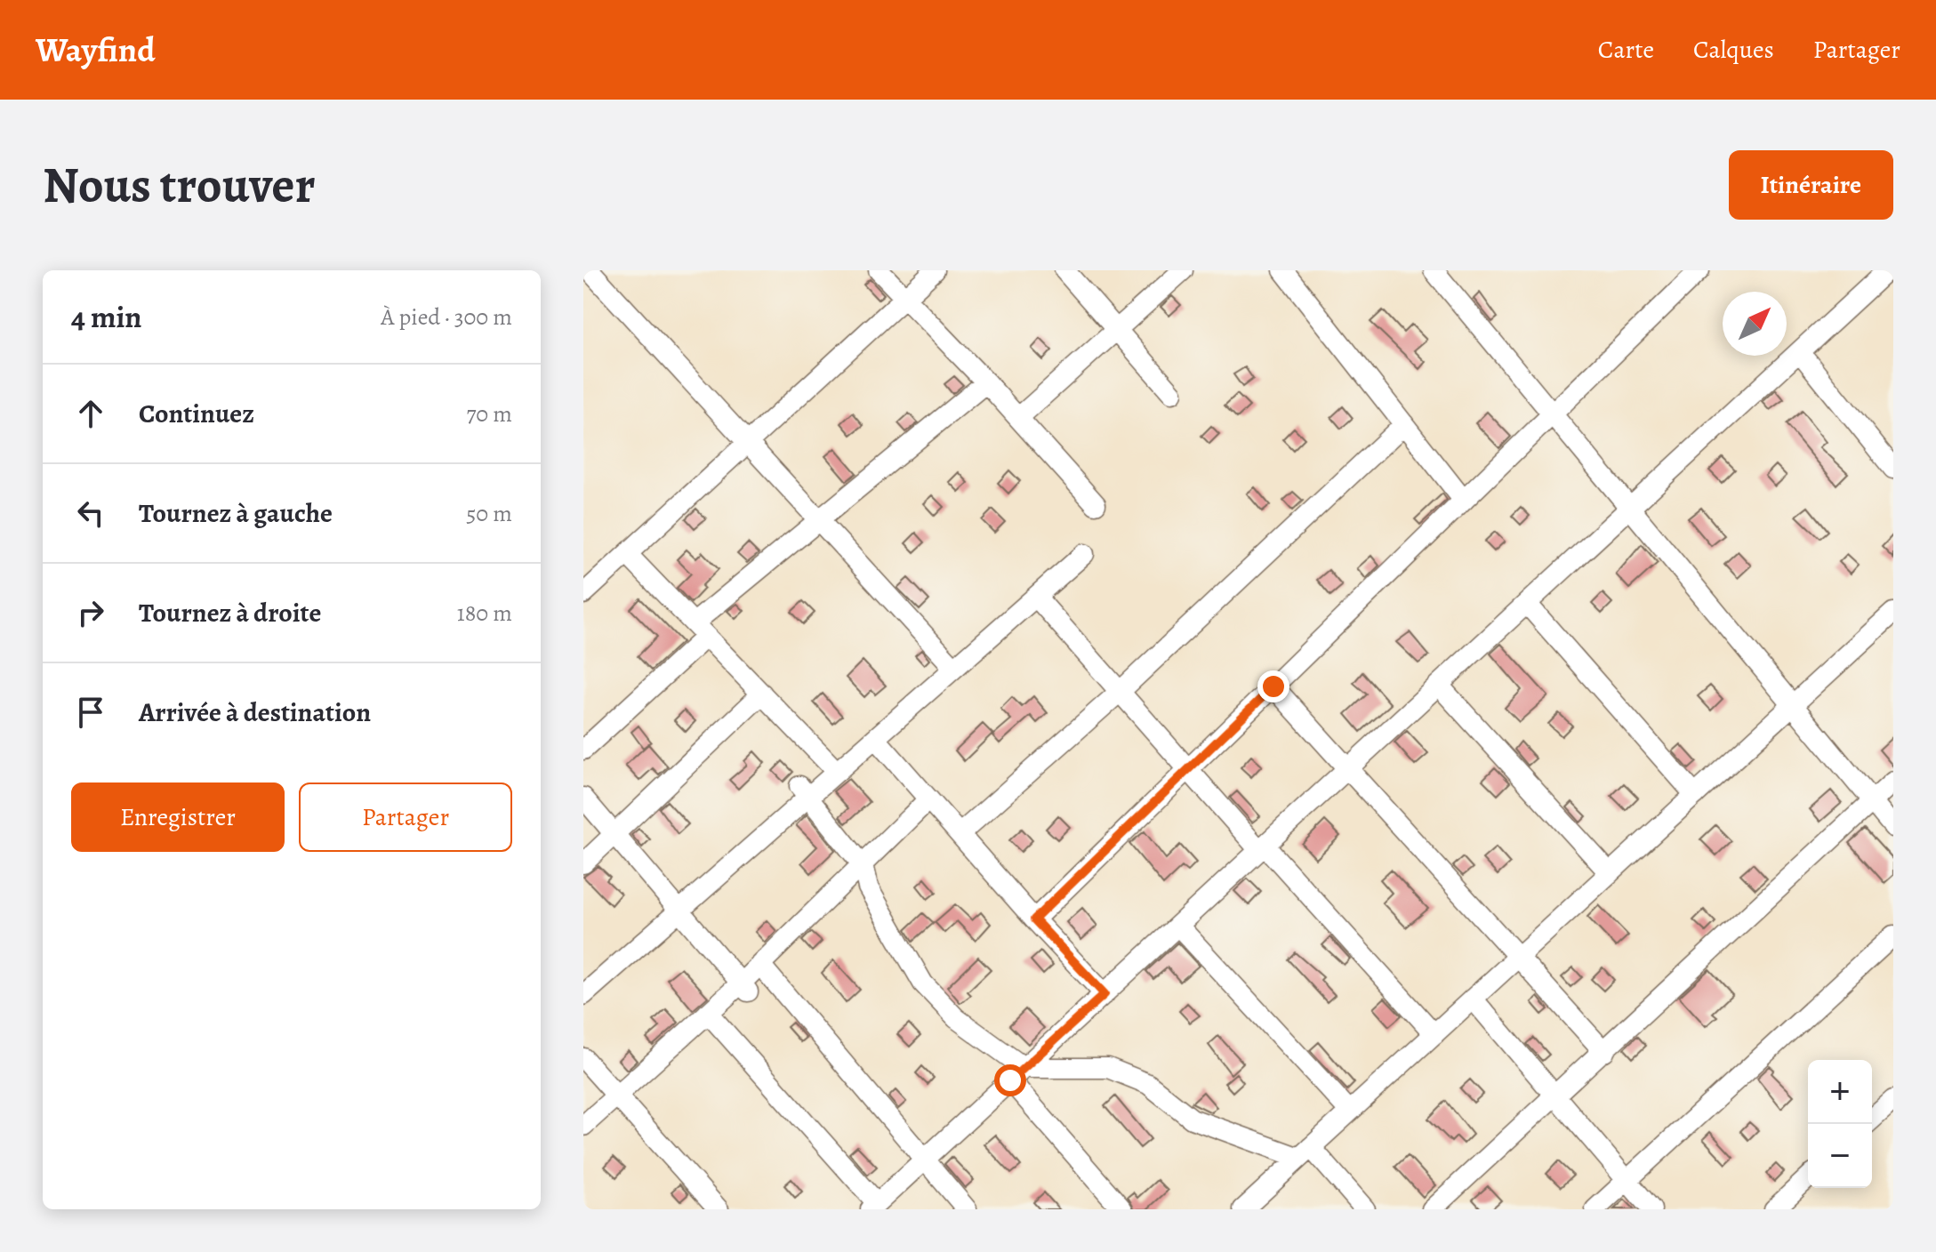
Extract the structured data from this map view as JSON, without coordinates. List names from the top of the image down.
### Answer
{
  "north": "top right",
  "page": {
    "header": "Wayfind",
    "nav": ["Carte", "Calques", "Partager"],
    "buttons": [
      "Itinéraire",
      ["Enregistrer", "Partager"]
    ],
    "title": "Nous trouver",
    "heading": ["4 min", "À pied · 300 m"],
    "list": [
      ["Continuez", "70 m"],
      ["Tournez à gauche", "50 m"],
      ["Tournez à droite", "180 m"],
      "Arrivée à destination"
    ],
    "map_buttons": ["+", "−"]
  }
}
